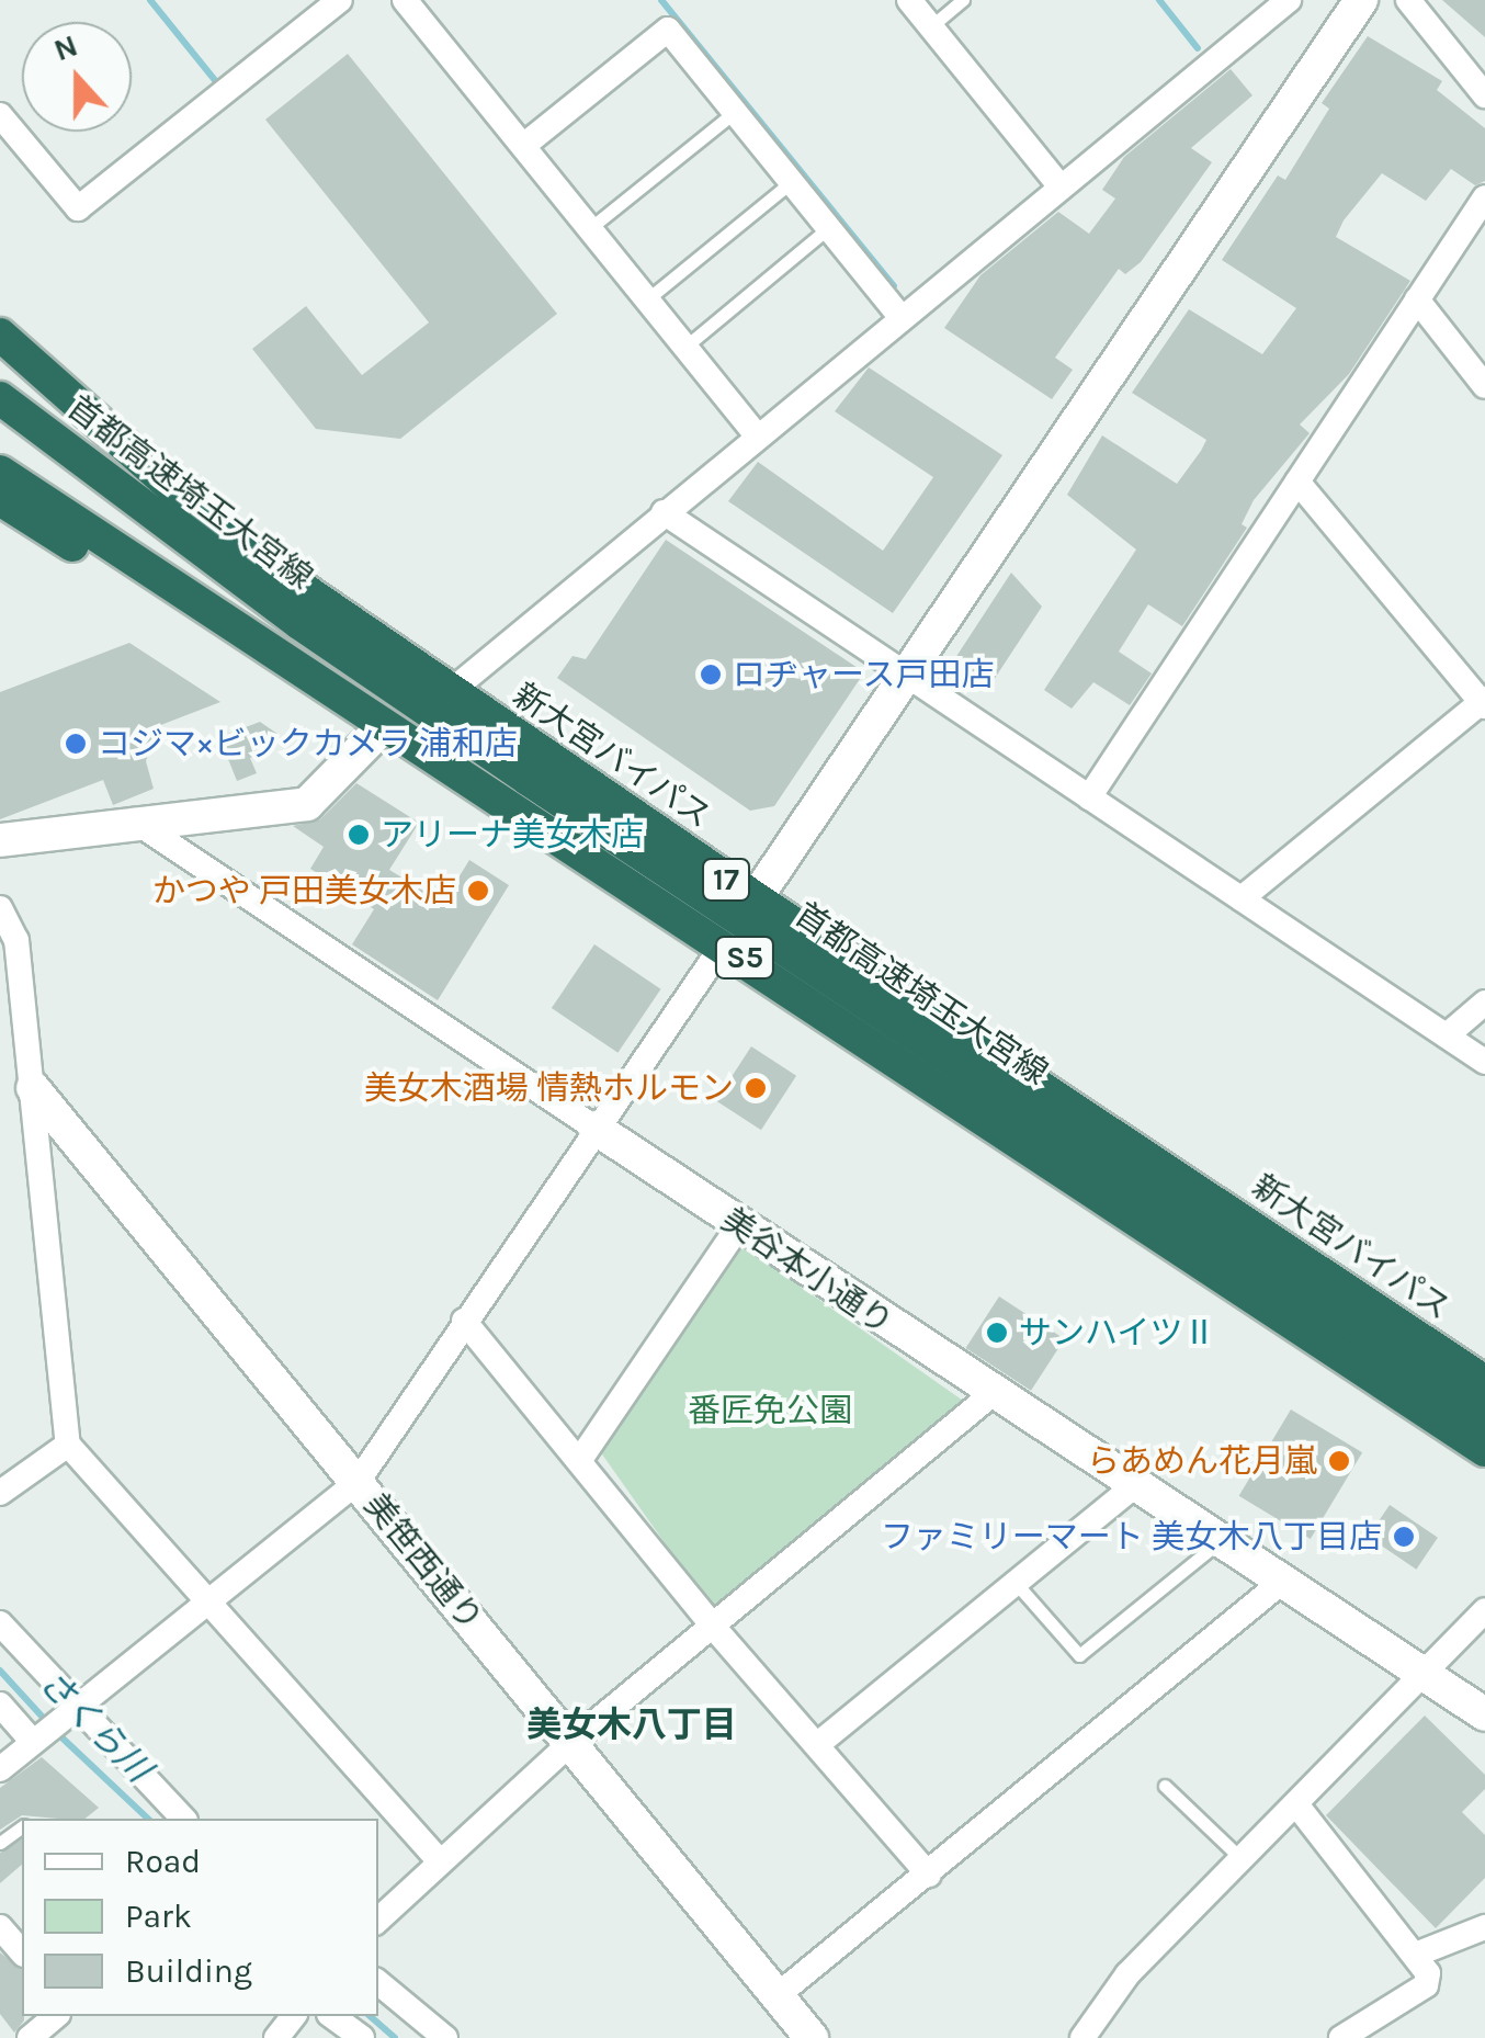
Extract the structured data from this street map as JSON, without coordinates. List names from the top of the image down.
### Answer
{
  "streets": {
    "highway": [
      "首都高速埼玉大宮線",
      "新大宮バイパス",
      "17",
      "S5"
    ],
    "street": ["美谷本小通り", "美笹西通り"]
  },
  "districts": ["美女木八丁目"],
  "water": ["さくら川"],
  "parks": ["番匠免公園"],
  "places": [
    "ロヂャース戸田店",
    "コジマ×ビックカメラ 浦和店",
    "アリーナ美女木店",
    "かつや 戸田美女木店",
    "美女木酒場 情熱ホルモン",
    "サンハイツⅡ",
    "らあめん花月嵐",
    "ファミリーマート 美女木八丁目店"
  ],
  "legend": ["Road", "Park", "Building"],
  "north": "top"
}
